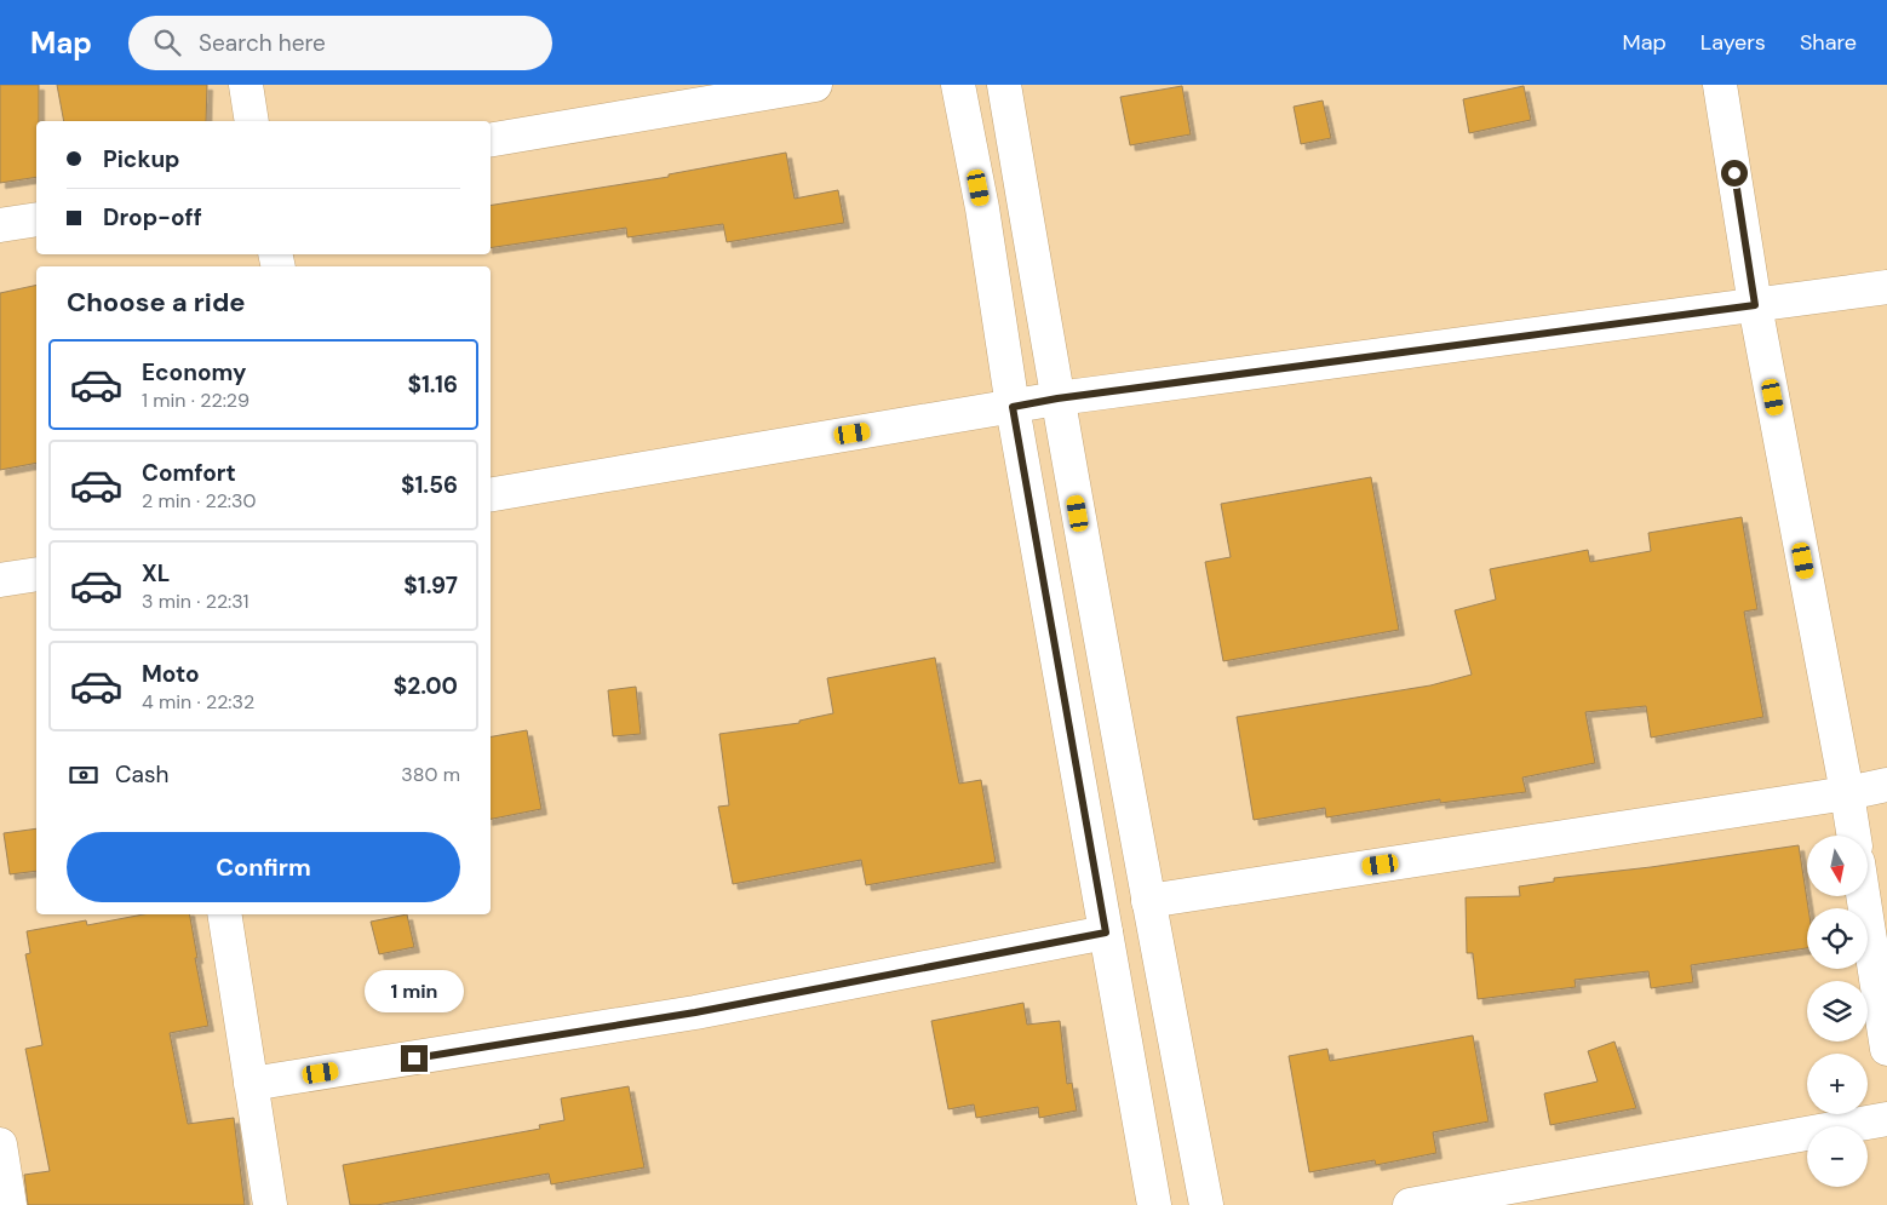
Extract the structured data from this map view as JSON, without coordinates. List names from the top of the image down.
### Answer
{
  "north": "bottom",
  "page": {
    "header": "Map",
    "search": "Search here",
    "nav": ["Map", "Layers", "Share"],
    "banner": ["Pickup", "Drop-off"],
    "heading": "Choose a ride",
    "list": [
      {
        "name": "Economy",
        "note": "1 min · 22:29",
        "value": "$1.16"
      },
      {
        "name": "Comfort",
        "note": "2 min · 22:30",
        "value": "$1.56"
      },
      {
        "name": "XL",
        "note": "3 min · 22:31",
        "value": "$1.97"
      },
      {
        "name": "Moto",
        "note": "4 min · 22:32",
        "value": "$2.00"
      }
    ],
    "pay": ["Cash", "380 m"],
    "buttons": "Confirm",
    "map_buttons": ["+", "−"],
    "bubble": "1 min"
  }
}
